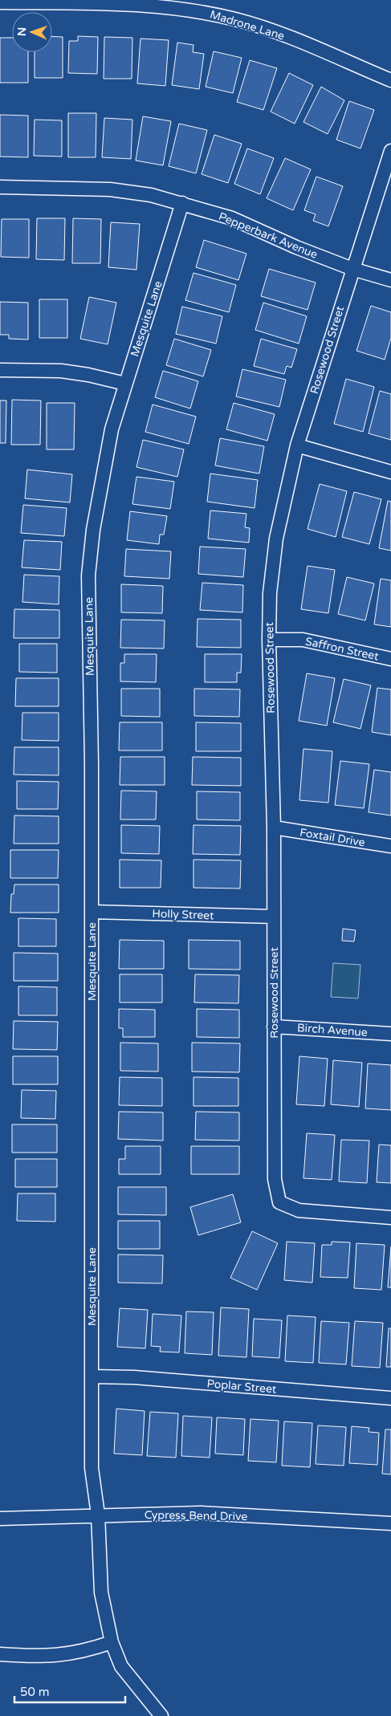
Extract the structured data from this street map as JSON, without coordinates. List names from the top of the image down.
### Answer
{
  "streets": {
    "street": [
      "Madrone Lane",
      "Pepperbark Avenue",
      "Mesquite Lane",
      "Rosewood Street",
      "Saffron Street",
      "Foxtail Drive",
      "Holly Street",
      "Birch Avenue",
      "Poplar Street",
      "Cypress Bend Drive"
    ]
  },
  "crossings": [
    ["Pepperbark Avenue", "Mesquite Lane"],
    ["Pepperbark Avenue", "Rosewood Street"],
    ["Mesquite Lane", "Holly Street"],
    ["Mesquite Lane", "Poplar Street"],
    ["Mesquite Lane", "Cypress Bend Drive"],
    ["Rosewood Street", "Saffron Street"],
    ["Rosewood Street", "Foxtail Drive"],
    ["Rosewood Street", "Holly Street"],
    ["Rosewood Street", "Birch Avenue"]
  ],
  "scale_bar": "50 m",
  "north": "left"
}
